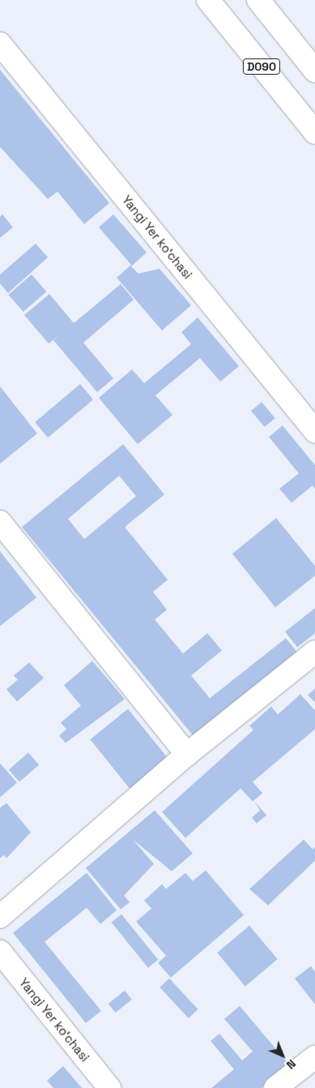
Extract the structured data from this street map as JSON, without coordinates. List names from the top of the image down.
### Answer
{
  "streets": {
    "street": ["D090", "Yangi Yer koʻchasi"]
  },
  "north": "bottom right"
}
